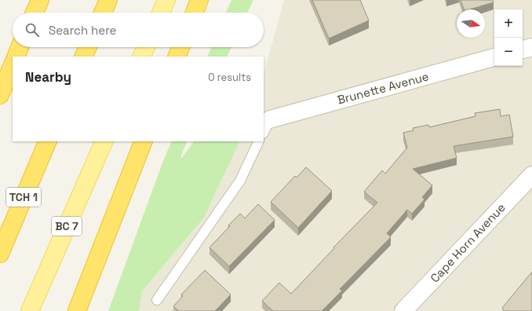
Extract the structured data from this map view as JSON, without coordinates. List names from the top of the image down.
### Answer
{
  "streets": {
    "highway": ["TCH 1"],
    "main road": ["BC 7"],
    "street": ["Brunette Avenue", "Cape Horn Avenue"]
  },
  "north": "right",
  "page": {
    "map_buttons": ["+", "−"],
    "search": "Search here",
    "heading": ["Nearby", "0 results"]
  }
}
